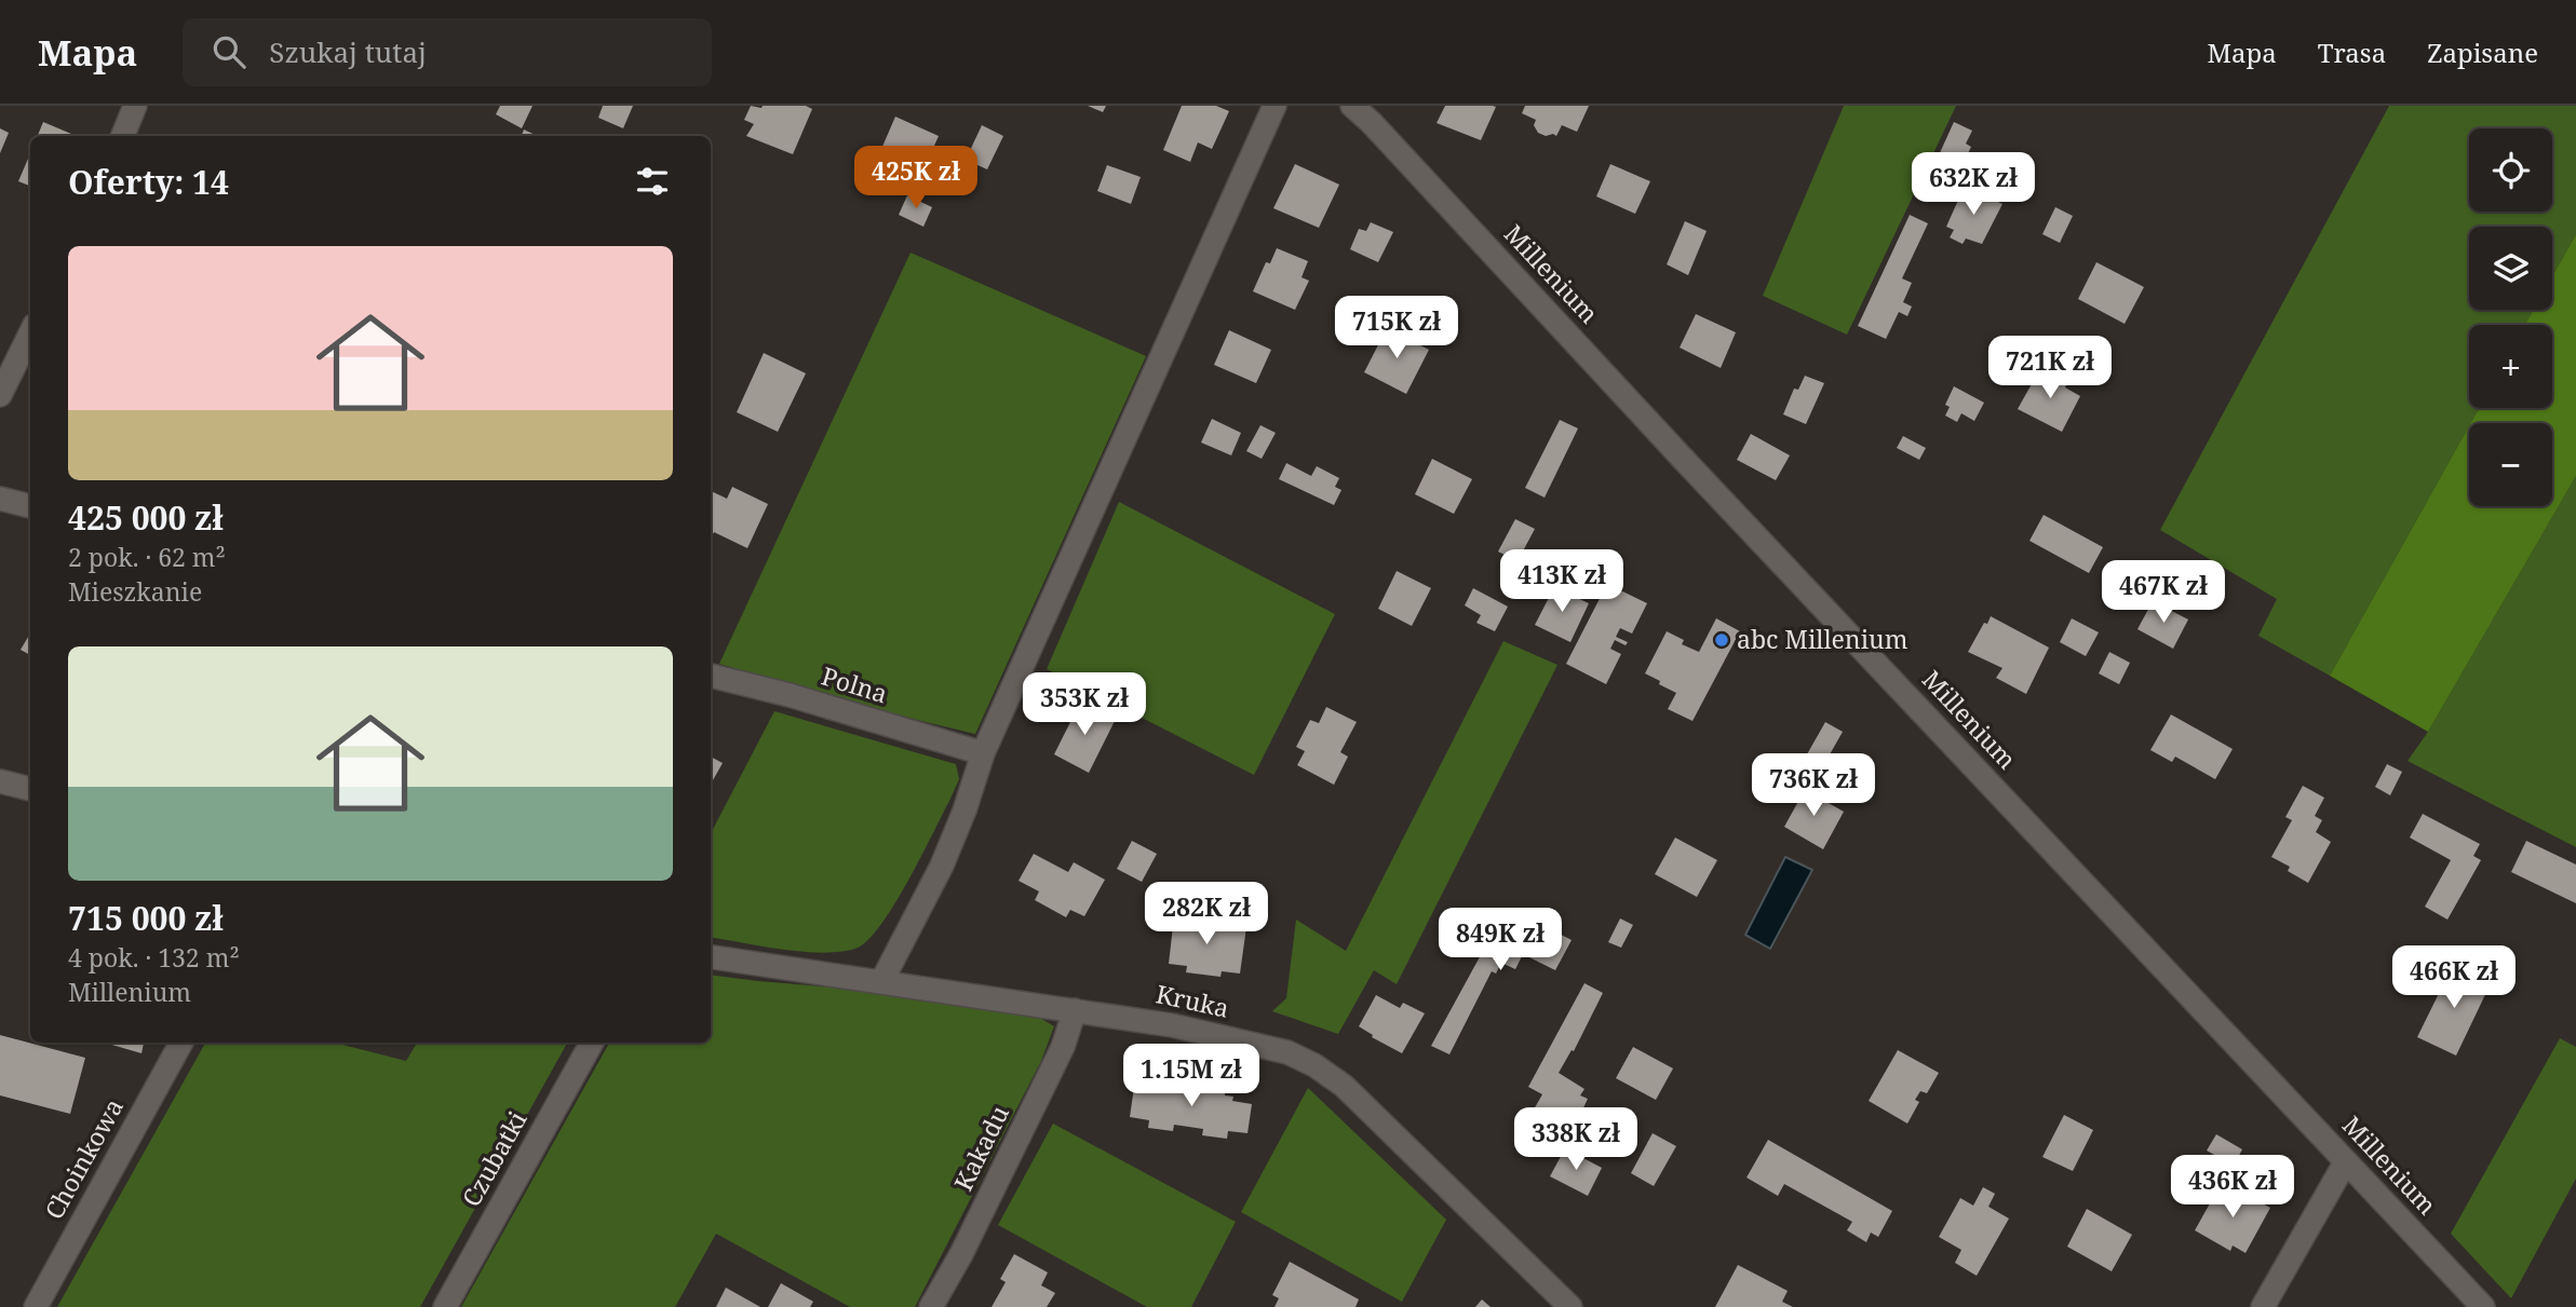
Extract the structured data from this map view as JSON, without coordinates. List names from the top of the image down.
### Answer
{
  "streets": {
    "street": [
      "Millenium",
      "Polna",
      "Kruka",
      "Kakadu",
      "Choinkowa",
      "Czubatki"
    ]
  },
  "crossings": [
    ["Kruka", "Kakadu"]
  ],
  "places": ["abc Millenium"],
  "page": {
    "header": "Mapa",
    "search": "Szukaj tutaj",
    "nav": ["Mapa", "Trasa", "Zapisane"],
    "map_buttons": ["+", "−"],
    "heading": "Oferty: 14",
    "price": [
      "425K zł",
      "632K zł",
      "715K zł",
      "721K zł",
      "413K zł",
      "467K zł",
      "353K zł",
      "736K zł",
      "282K zł",
      "849K zł",
      "466K zł",
      "1.15M zł",
      "338K zł",
      "436K zł"
    ],
    "list": [
      {
        "name": "425 000 zł",
        "note": "2 pok. · 62 m² · Mieszkanie"
      },
      {
        "name": "715 000 zł",
        "note": "4 pok. · 132 m² · Millenium"
      }
    ]
  }
}
